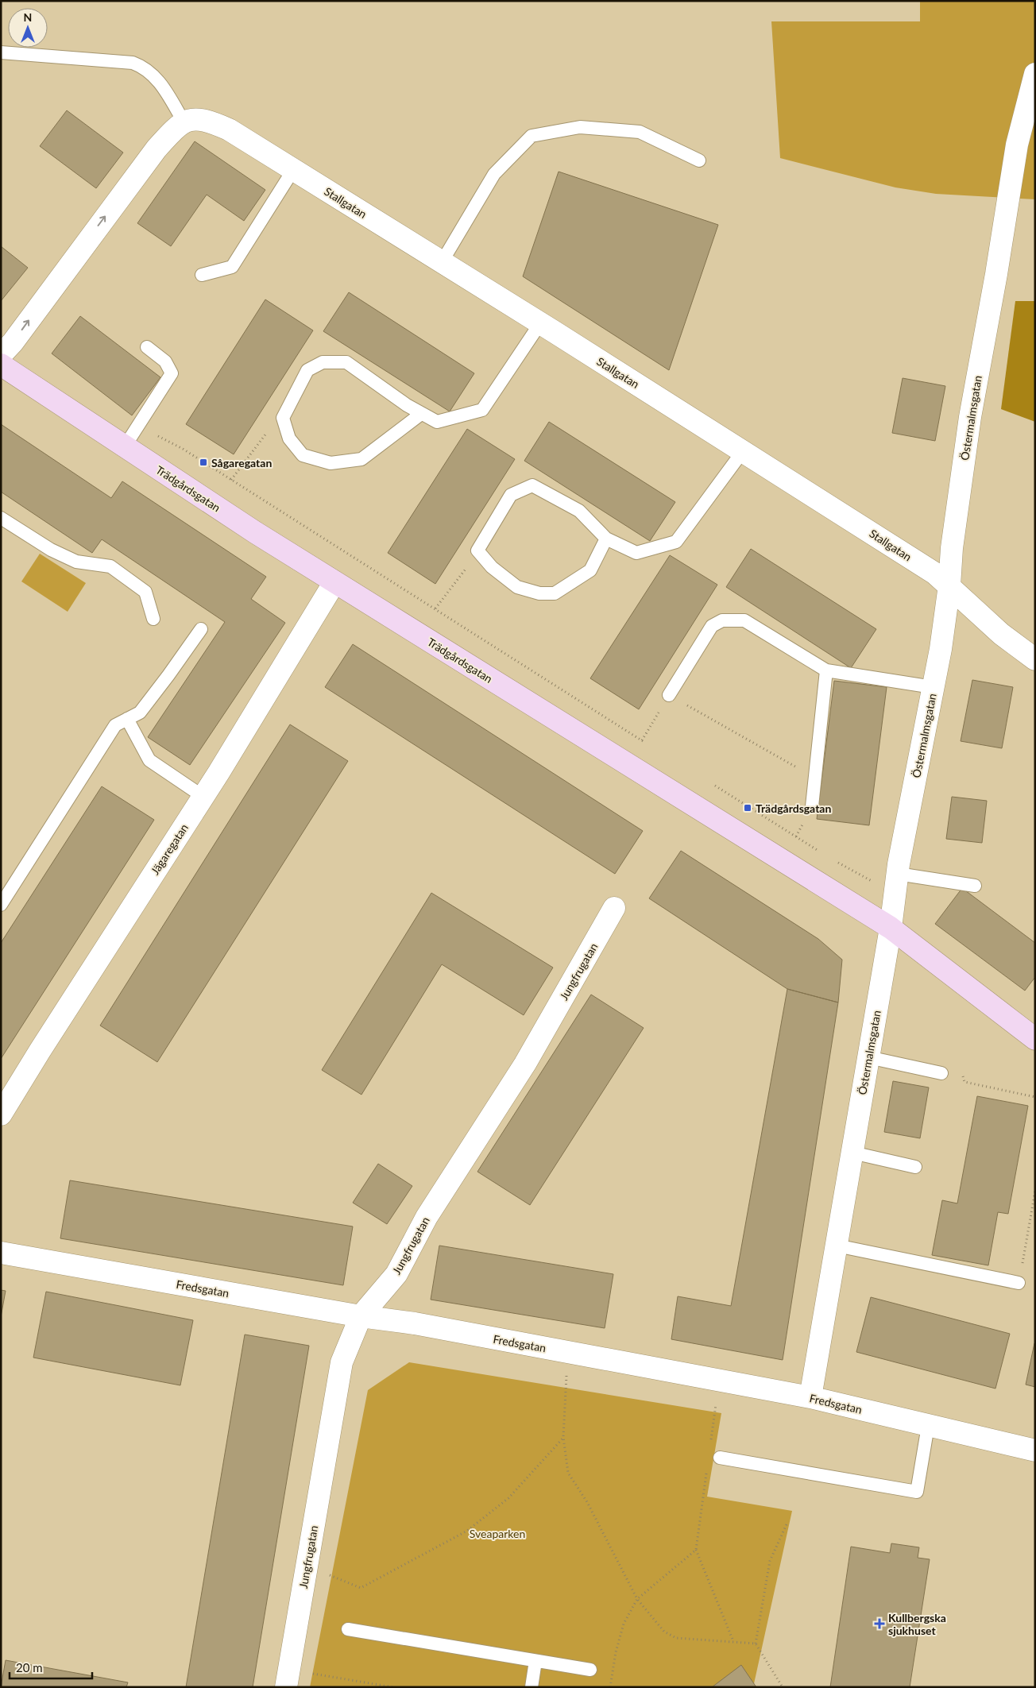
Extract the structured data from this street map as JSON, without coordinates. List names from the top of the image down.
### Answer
{
  "streets": {
    "street": [
      "Stallgatan",
      "Östermalmsgatan",
      "Trädgårdsgatan",
      "Jägaregatan",
      "Jungfrugatan",
      "Fredsgatan"
    ]
  },
  "crossings": [
    ["Stallgatan", "Östermalmsgatan"],
    ["Östermalmsgatan", "Trädgårdsgatan"],
    ["Östermalmsgatan", "Fredsgatan"],
    ["Trädgårdsgatan", "Jägaregatan"],
    ["Jungfrugatan", "Fredsgatan"]
  ],
  "parks": ["Sveaparken"],
  "places": {
    "transit": ["Sågaregatan", "Trädgårdsgatan"],
    "health": ["Kullbergska sjukhuset"]
  },
  "scale_bar": "20 m",
  "north": "top"
}
